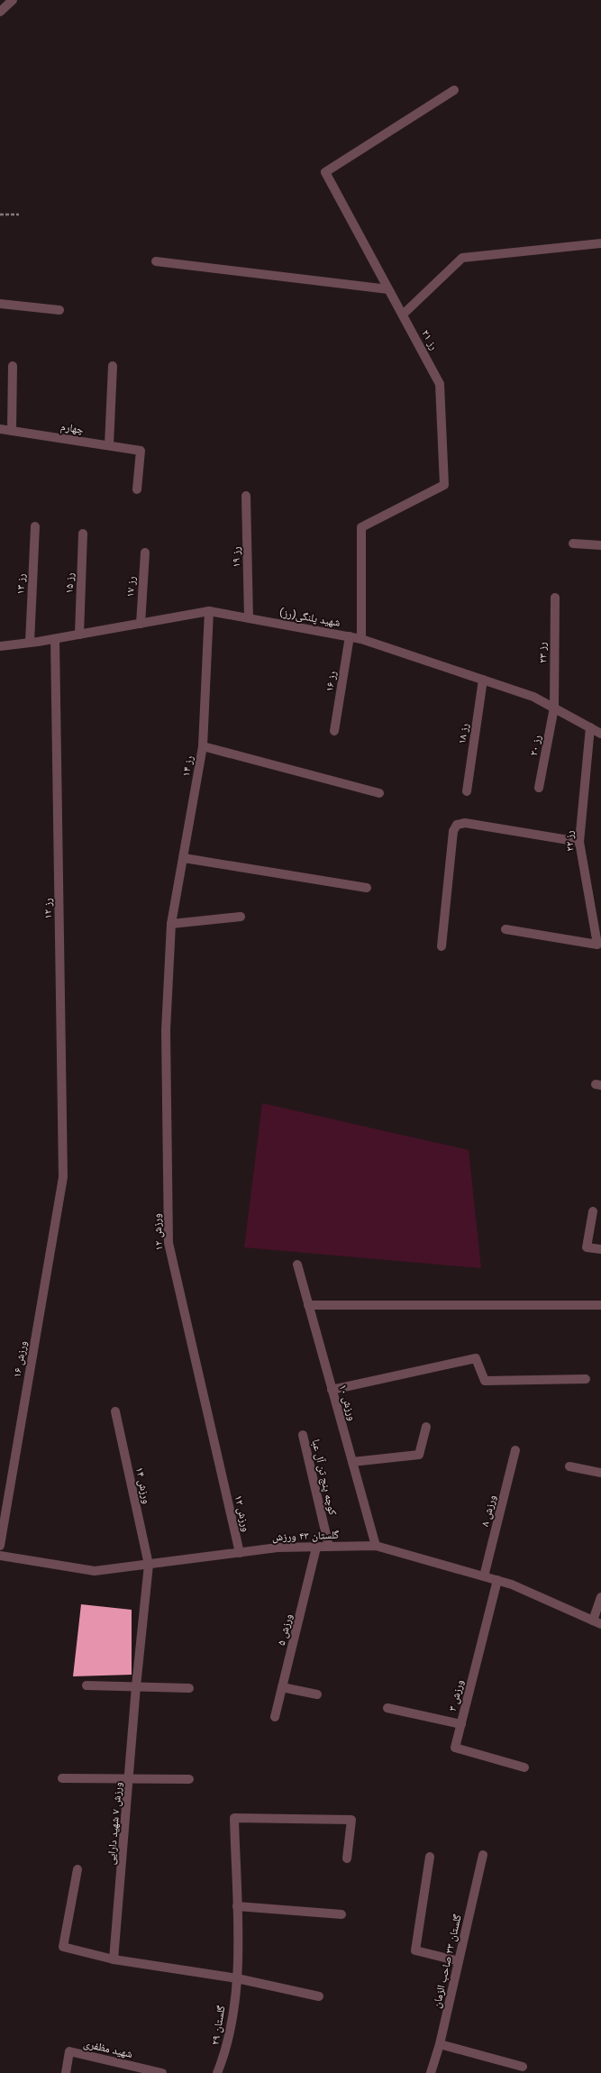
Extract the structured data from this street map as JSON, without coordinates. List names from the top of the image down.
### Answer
{
  "streets": {
    "street": [
      "رز ۲۱",
      "چهارم",
      "رز ۱۹",
      "رز ۱۵",
      "رز ۱۳",
      "رز ۱۷",
      "شهید پلنگی(رز)",
      "رز ۲۳",
      "رز ۱۶",
      "رز ۱۸",
      "رز ۲۰",
      "رز ۱۴",
      "رز ۲۲",
      "رز ۱۲",
      "ورزش ۱۲",
      "ورزش ۱۶",
      "ورزش ۱۰",
      "کوچه پنج تن آل عبا",
      "ورزش ۱۴",
      "ورزش ۸",
      "گلستان ۴۳ ورزش",
      "ورزش ۵",
      "ورزش ۳",
      "ورزش ۷ شهید دارایی",
      "گلستان ۳۳ صاحب الزمان",
      "گلستان ۲۹",
      "شهید مظفری"
    ]
  },
  "crossings": [
    ["رز ۲۱", "شهید پلنگی(رز)"],
    ["رز ۱۹", "شهید پلنگی(رز)"],
    ["رز ۱۵", "شهید پلنگی(رز)"],
    ["رز ۱۳", "شهید پلنگی(رز)"],
    ["رز ۱۷", "شهید پلنگی(رز)"],
    ["شهید پلنگی(رز)", "رز ۲۳"],
    ["شهید پلنگی(رز)", "رز ۱۶"],
    ["شهید پلنگی(رز)", "رز ۱۸"],
    ["شهید پلنگی(رز)", "رز ۲۰"],
    ["شهید پلنگی(رز)", "رز ۱۴"],
    ["شهید پلنگی(رز)", "رز ۲۲"],
    ["شهید پلنگی(رز)", "رز ۱۲"],
    ["رز ۲۳", "رز ۲۰"],
    ["رز ۱۴", "ورزش ۱۲"],
    ["رز ۱۲", "ورزش ۱۶"],
    ["ورزش ۱۲", "گلستان ۴۳ ورزش"],
    ["ورزش ۱۰", "گلستان ۴۳ ورزش"],
    ["کوچه پنج تن آل عبا", "گلستان ۴۳ ورزش"],
    ["ورزش ۱۴", "گلستان ۴۳ ورزش"],
    ["ورزش ۱۴", "ورزش ۷ شهید دارایی"],
    ["ورزش ۸", "گلستان ۴۳ ورزش"],
    ["گلستان ۴۳ ورزش", "ورزش ۵"],
    ["گلستان ۴۳ ورزش", "ورزش ۳"],
    ["گلستان ۴۳ ورزش", "ورزش ۷ شهید دارایی"]
  ]
}
